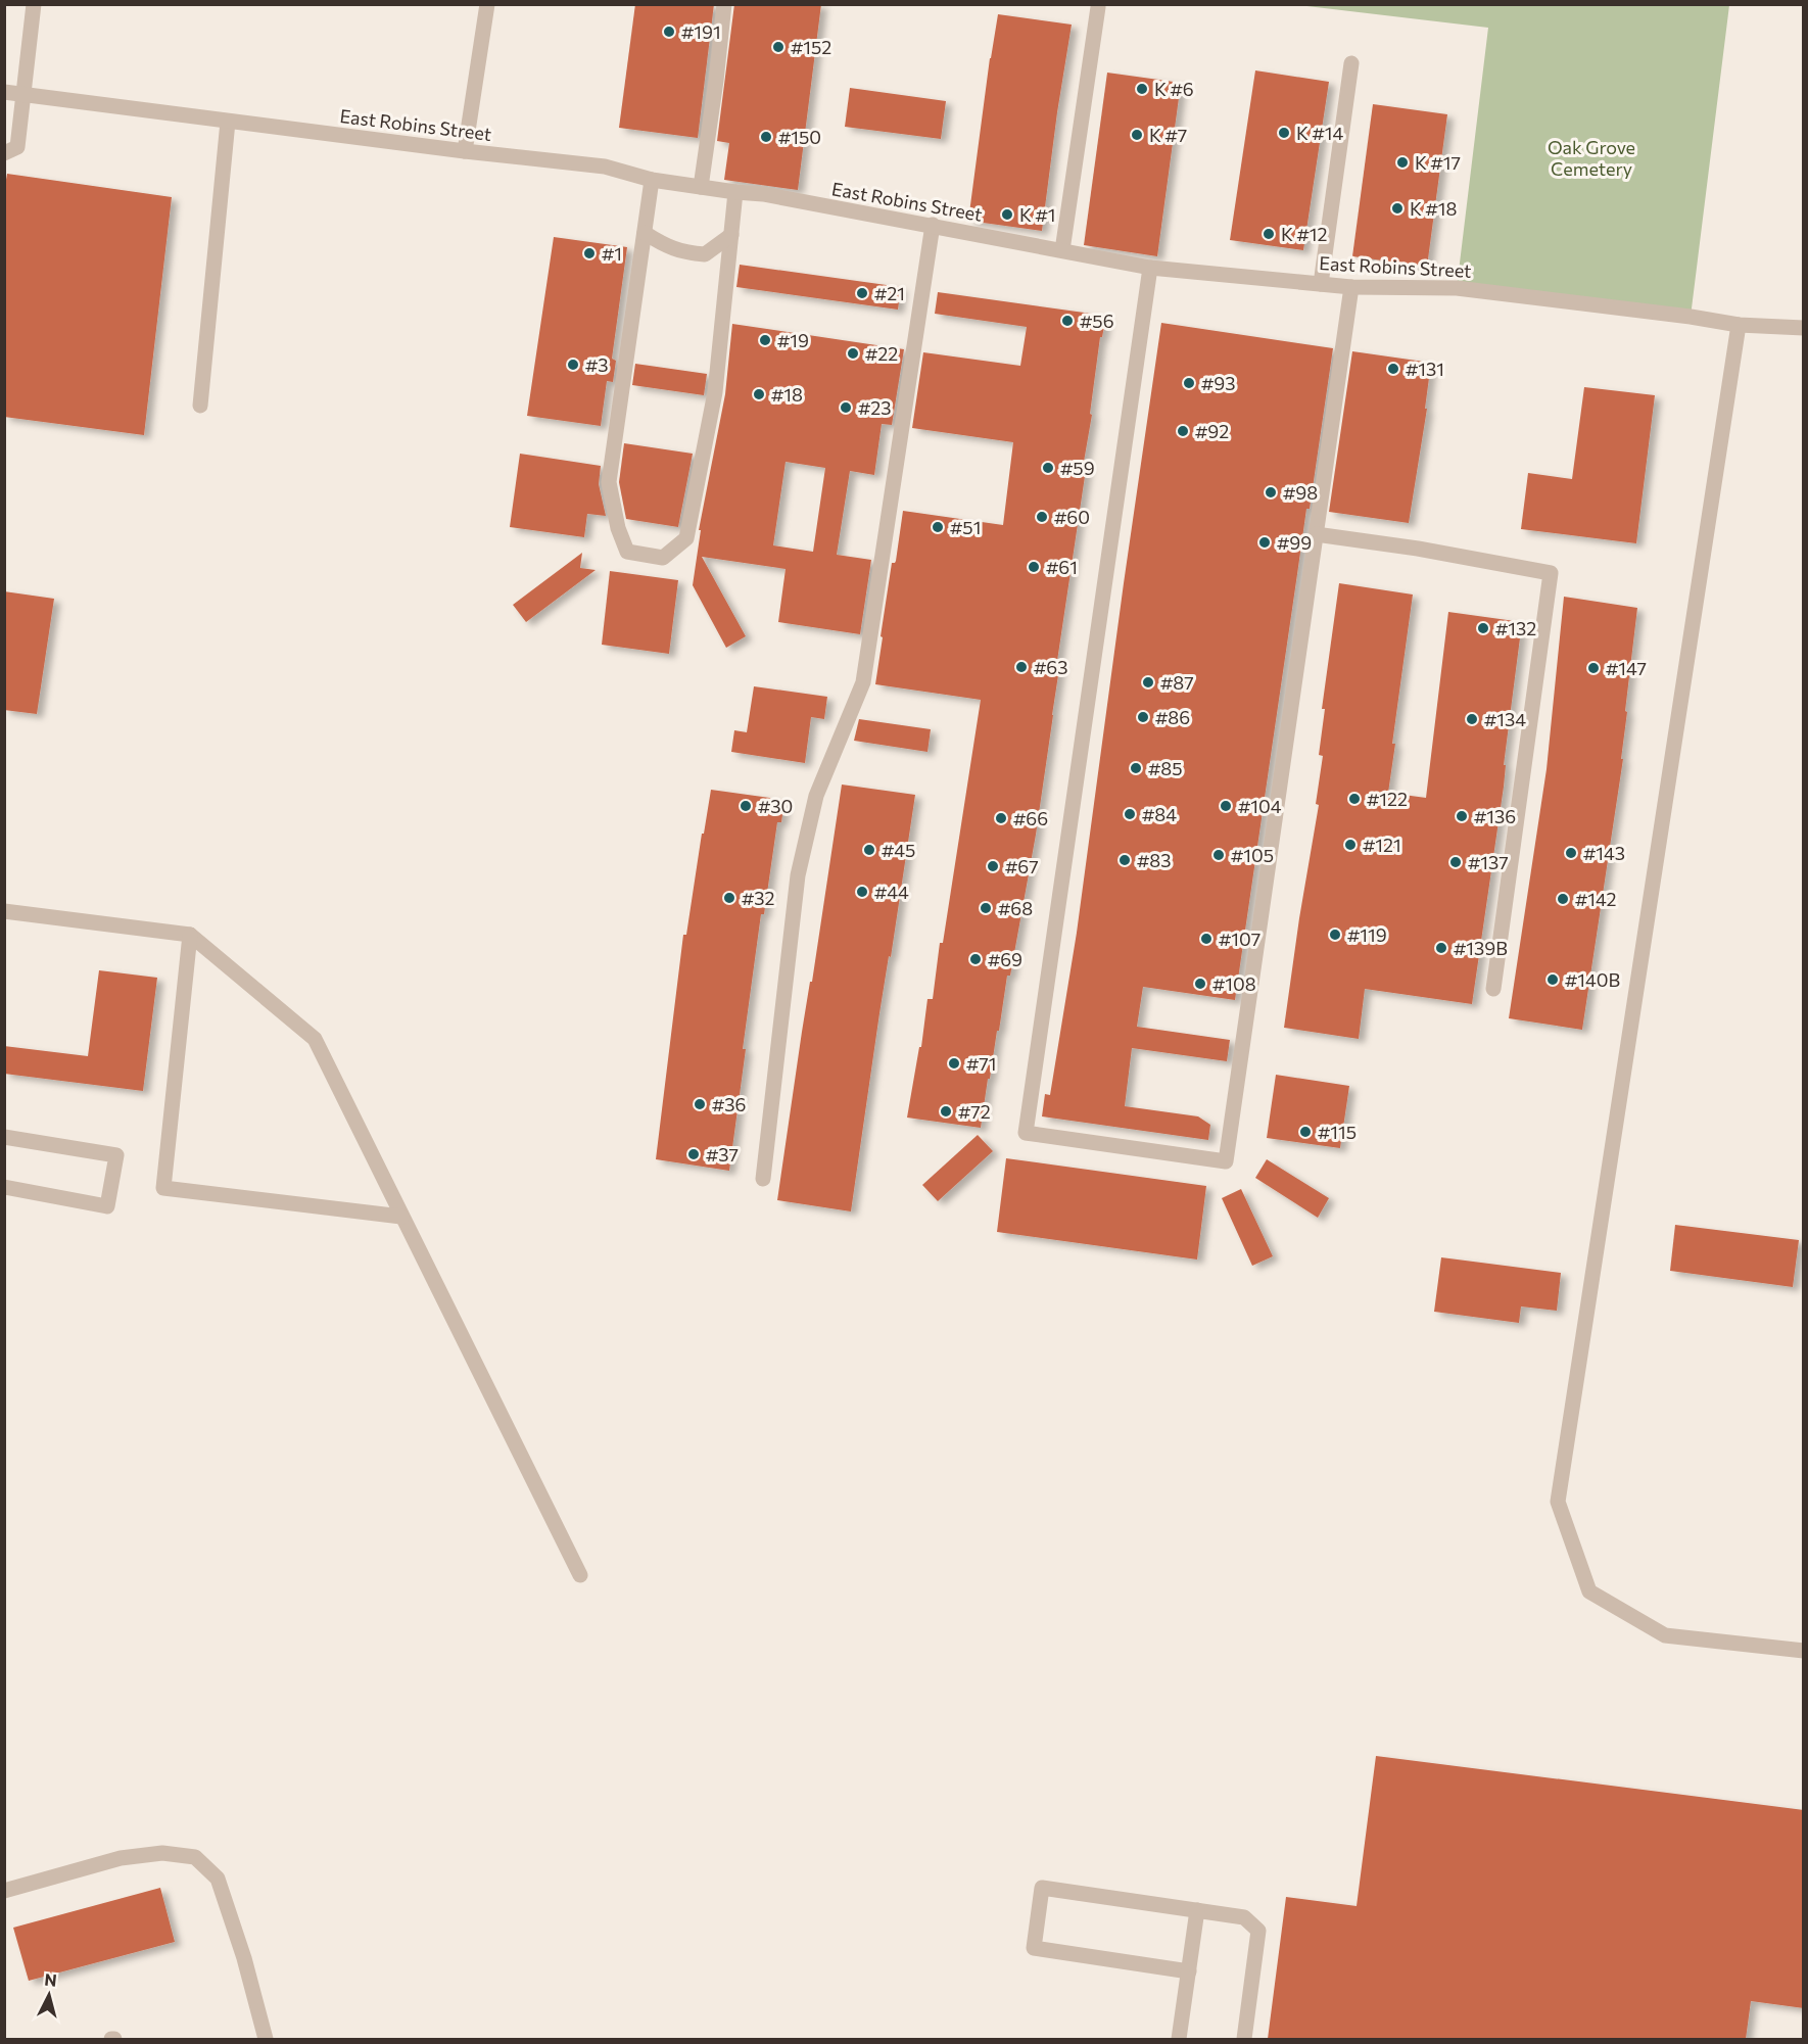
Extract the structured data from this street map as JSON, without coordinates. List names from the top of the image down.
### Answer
{
  "streets": {
    "street": ["East Robins Street"]
  },
  "parks": ["Oak Grove Cemetery"],
  "places": [
    "#191",
    "#152",
    "K #6",
    "K #14",
    "K #7",
    "#150",
    "K #17",
    "K #18",
    "K #1",
    "K #12",
    "#1",
    "#21",
    "#56",
    "#19",
    "#22",
    "#3",
    "#131",
    "#93",
    "#18",
    "#23",
    "#92",
    "#59",
    "#98",
    "#60",
    "#51",
    "#99",
    "#61",
    "#132",
    "#63",
    "#147",
    "#87",
    "#86",
    "#134",
    "#85",
    "#122",
    "#30",
    "#104",
    "#84",
    "#136",
    "#66",
    "#121",
    "#45",
    "#143",
    "#105",
    "#83",
    "#137",
    "#67",
    "#44",
    "#32",
    "#142",
    "#68",
    "#119",
    "#107",
    "#139B",
    "#69",
    "#140B",
    "#108",
    "#71",
    "#36",
    "#72",
    "#115",
    "#37"
  ],
  "north": "top"
}
